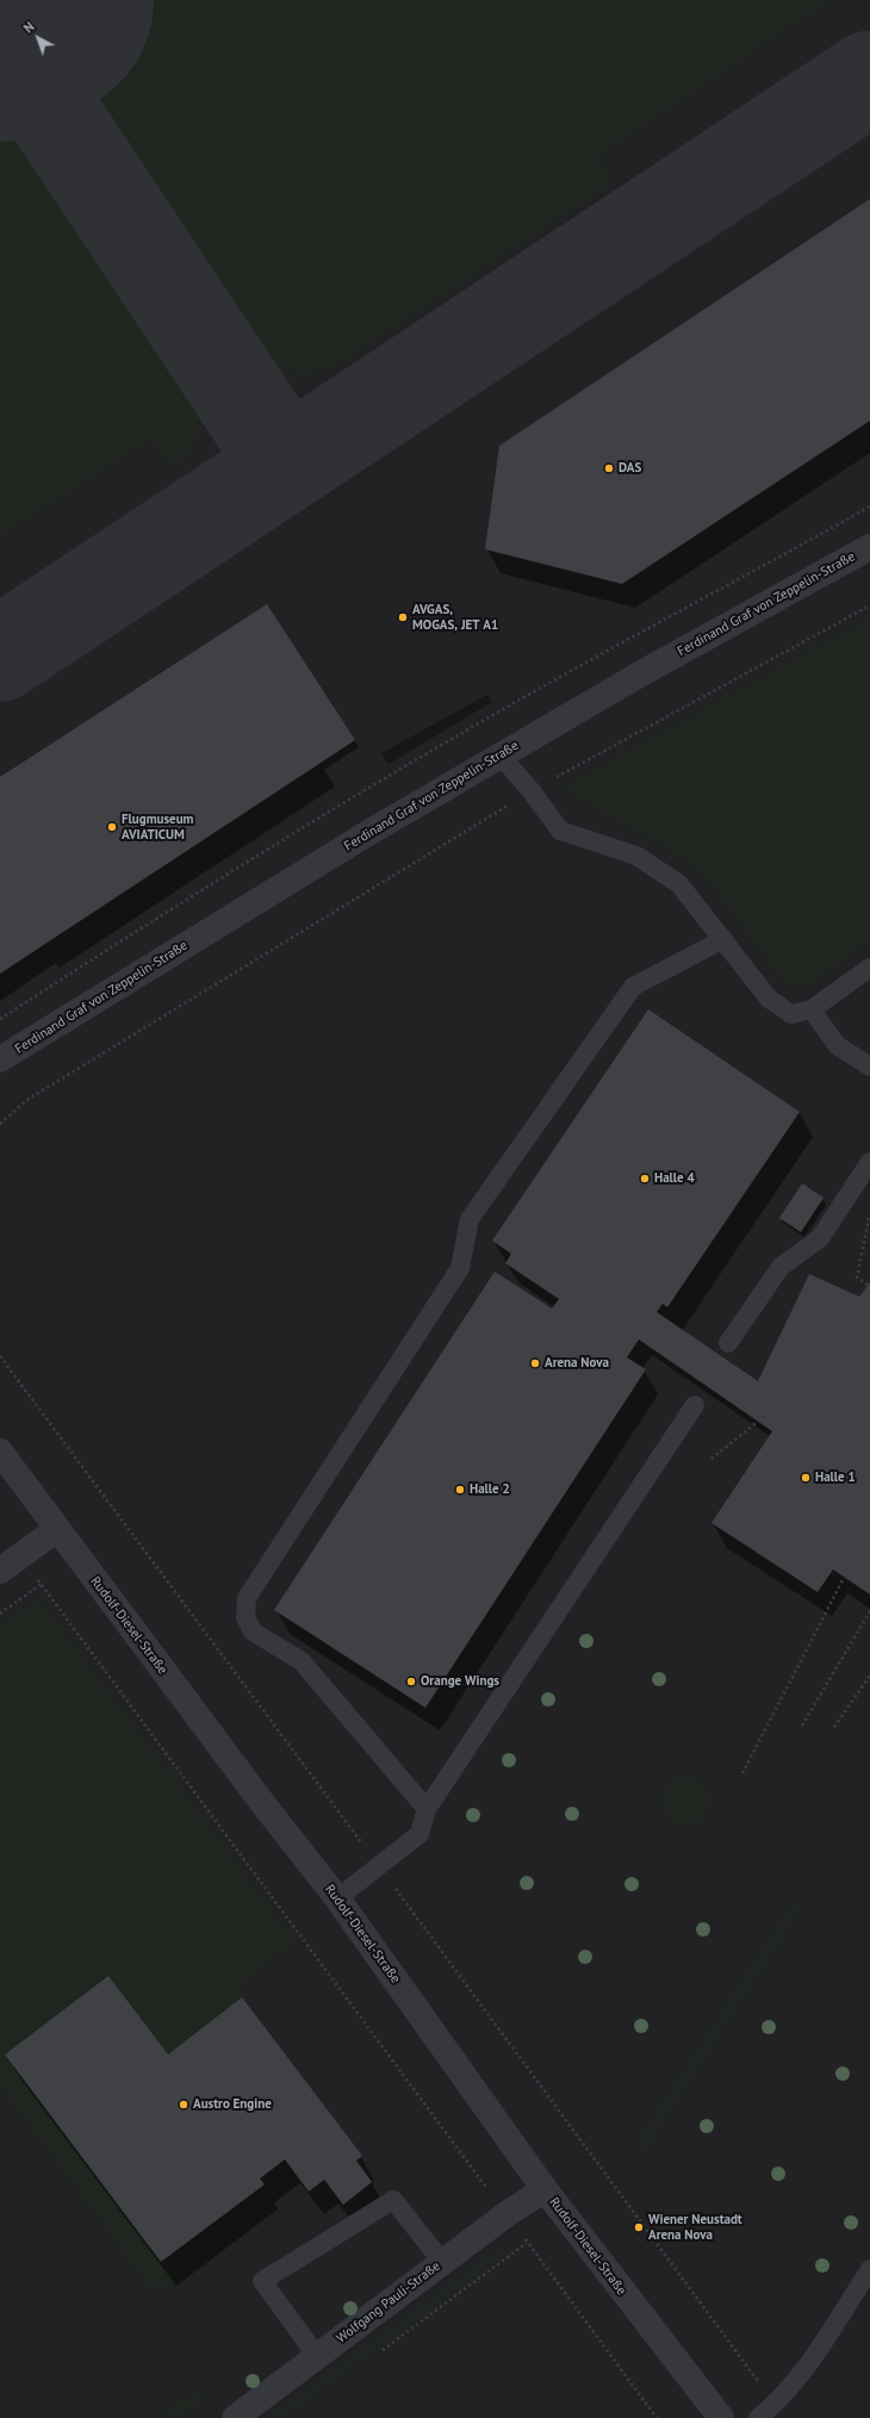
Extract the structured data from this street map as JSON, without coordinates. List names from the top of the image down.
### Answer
{
  "streets": {
    "street": ["Ferdinand Graf von Zeppelin-Straße", "Rudolf-Diesel-Straße", "Wolfgang Pauli-Straße"]
  },
  "crossings": [
    ["Rudolf-Diesel-Straße", "Wolfgang Pauli-Straße"]
  ],
  "places": [
    "DAS",
    "AVGAS, MOGAS, JET A1",
    "Flugmuseum AVIATICUM",
    "Halle 4",
    "Arena Nova",
    "Halle 1",
    "Halle 2",
    "Orange Wings",
    "Austro Engine",
    "Wiener Neustadt Arena Nova"
  ],
  "north": "top left"
}
